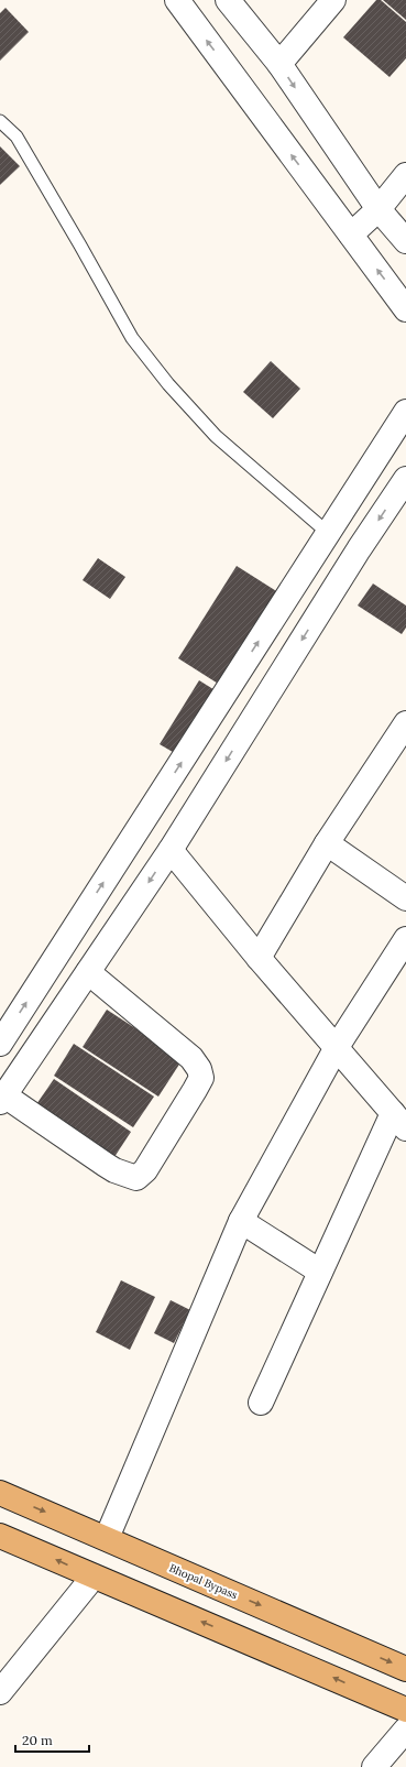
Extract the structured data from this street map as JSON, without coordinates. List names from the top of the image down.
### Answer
{
  "streets": {
    "main road": ["Bhopal Bypass"]
  },
  "scale_bar": "20 m"
}
